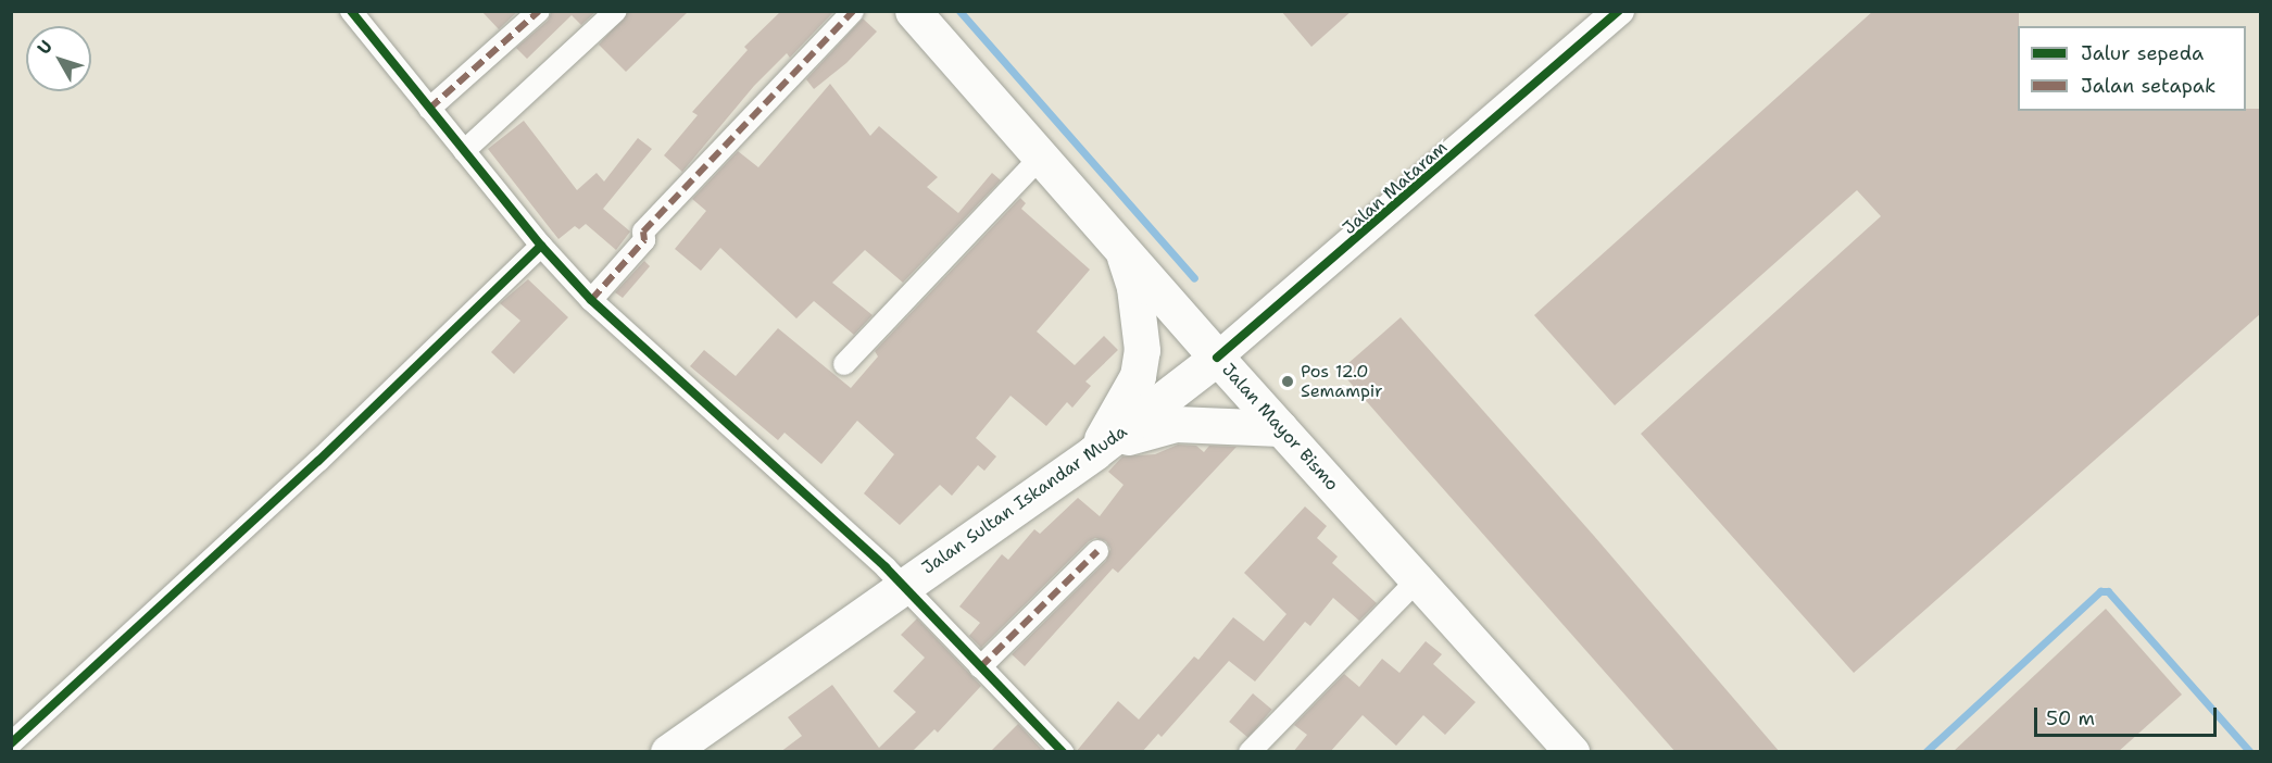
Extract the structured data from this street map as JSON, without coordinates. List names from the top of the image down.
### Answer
{
  "streets": {
    "highway": ["Jalan Mayor Bismo", "Jalan Sultan Iskandar Muda"],
    "main road": ["Jalan Mataram"]
  },
  "crossings": [
    ["Jalan Mataram", "Jalan Mayor Bismo"],
    ["Jalan Mataram", "Jalan Sultan Iskandar Muda"],
    ["Jalan Mayor Bismo", "Jalan Sultan Iskandar Muda"]
  ],
  "places": ["Pos 12.0 Semampir"],
  "legend": ["Jalur sepeda", "Jalan setapak"],
  "scale_bar": "50 m",
  "north": "top left"
}
